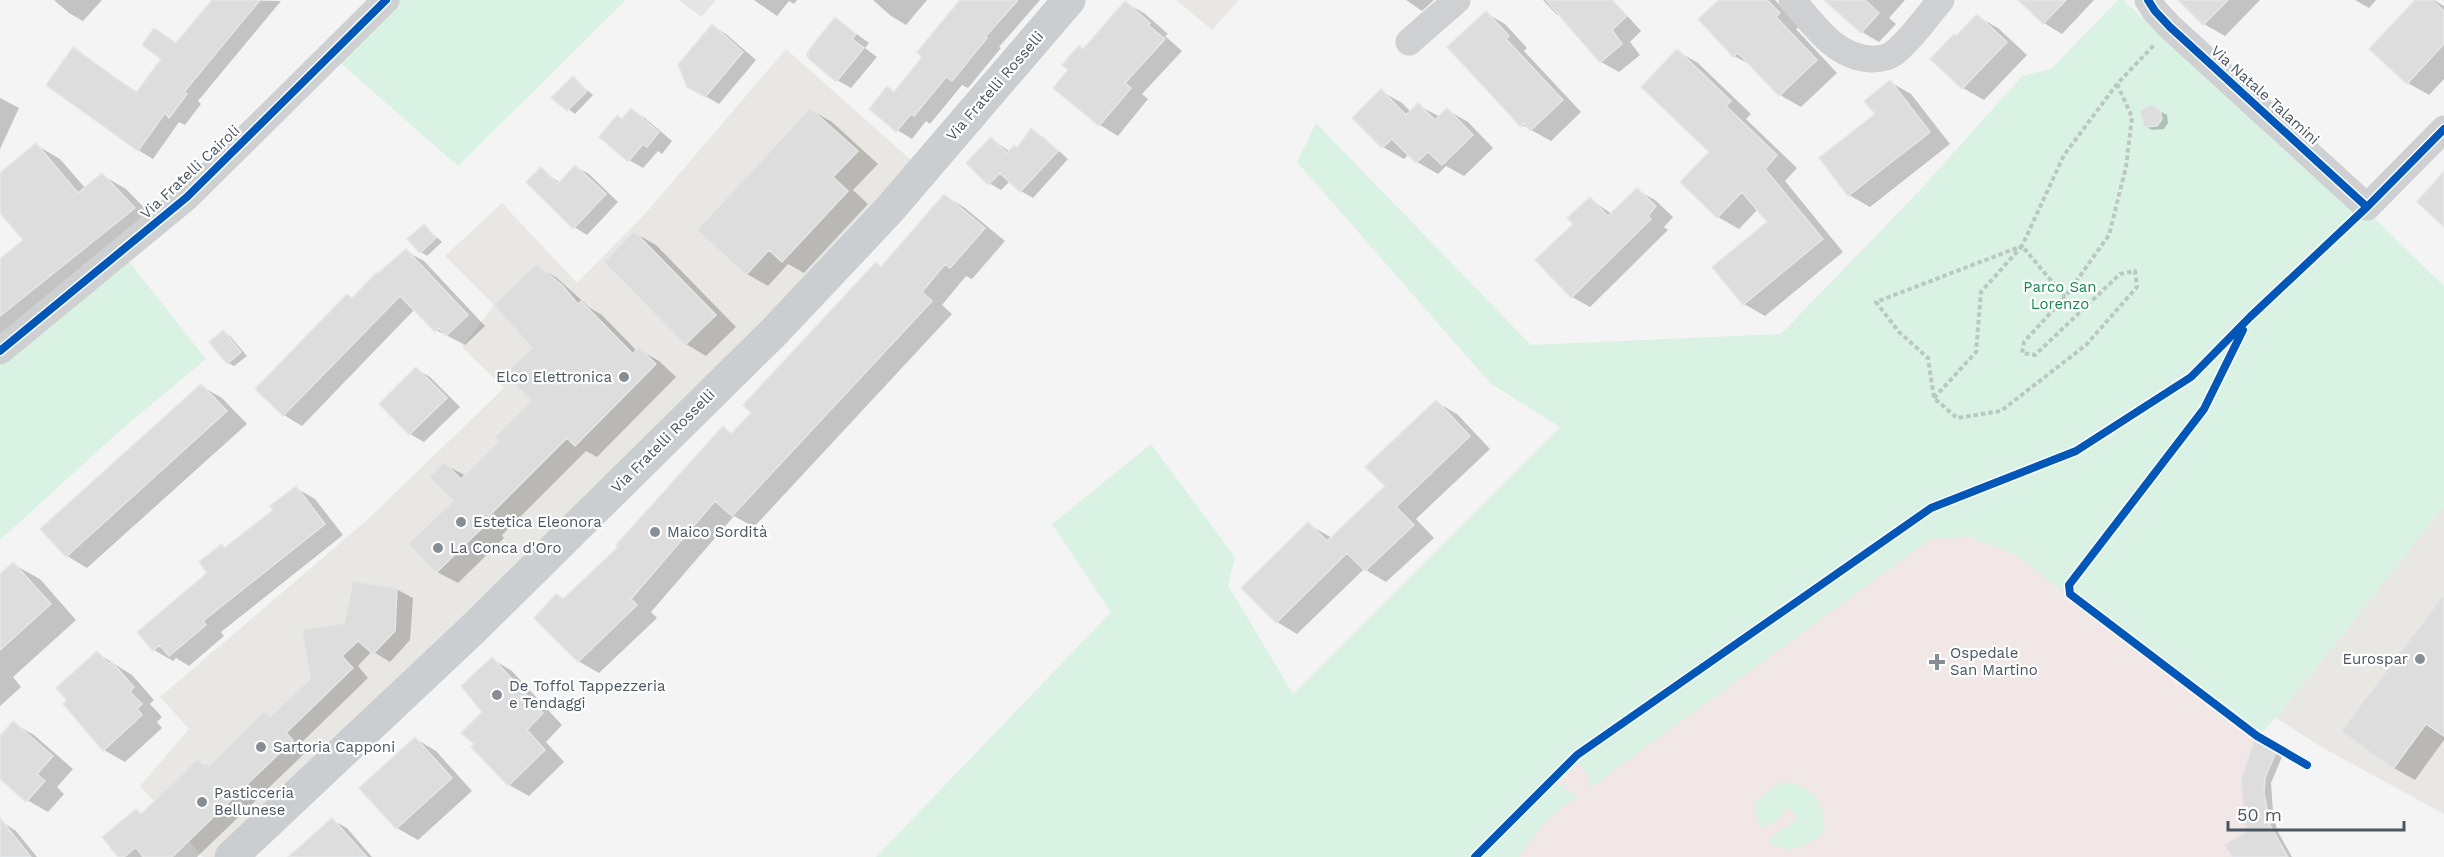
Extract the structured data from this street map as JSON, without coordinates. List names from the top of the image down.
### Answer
{
  "streets": {
    "main road": ["Via Fratelli Rosselli"],
    "street": ["Via Natale Talamini", "Via Fratelli Cairoli"]
  },
  "parks": ["Parco San Lorenzo"],
  "places": {
    "other": [
      "Elco Elettronica",
      "Estetica Eleonora",
      "Maico Sordità",
      "La Conca d'Oro",
      "Eurospar",
      "De Toffol Tappezzeria e Tendaggi",
      "Sartoria Capponi",
      "Pasticceria Bellunese"
    ],
    "health": ["Ospedale San Martino"]
  },
  "scale_bar": "50 m"
}
